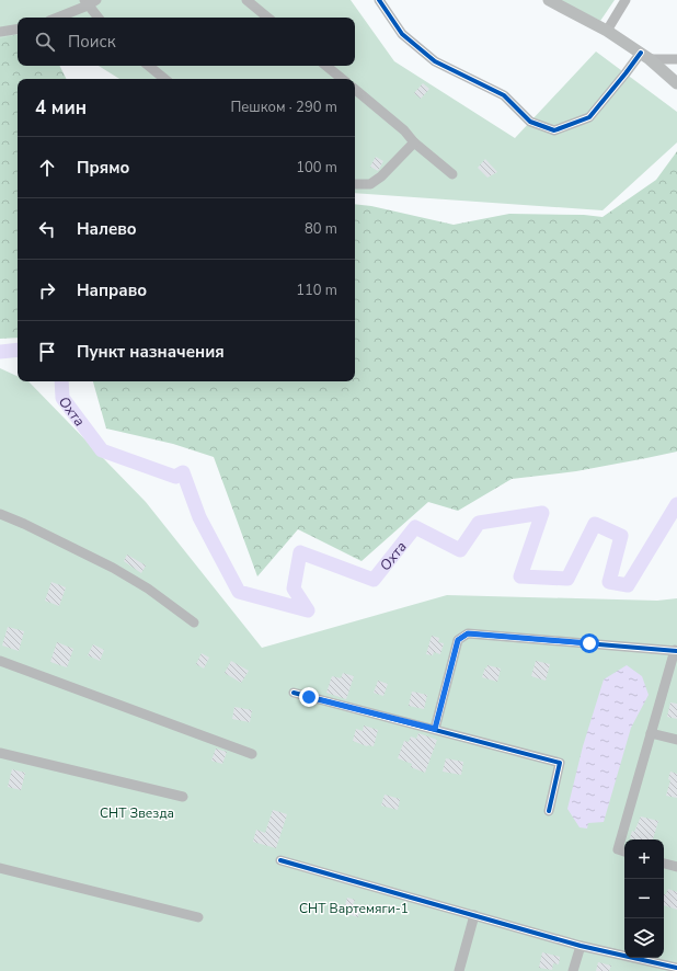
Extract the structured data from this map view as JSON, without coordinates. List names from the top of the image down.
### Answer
{
  "water": ["Охта"],
  "parks": ["СНТ Звезда", "СНТ Вартемяги-1"],
  "page": {
    "search": "Поиск",
    "heading": ["4 мин", "Пешком · 290 m"],
    "list": [
      ["Прямо", "100 m"],
      ["Налево", "80 m"],
      ["Направо", "110 m"],
      "Пункт назначения"
    ],
    "map_buttons": ["+", "−"]
  }
}
